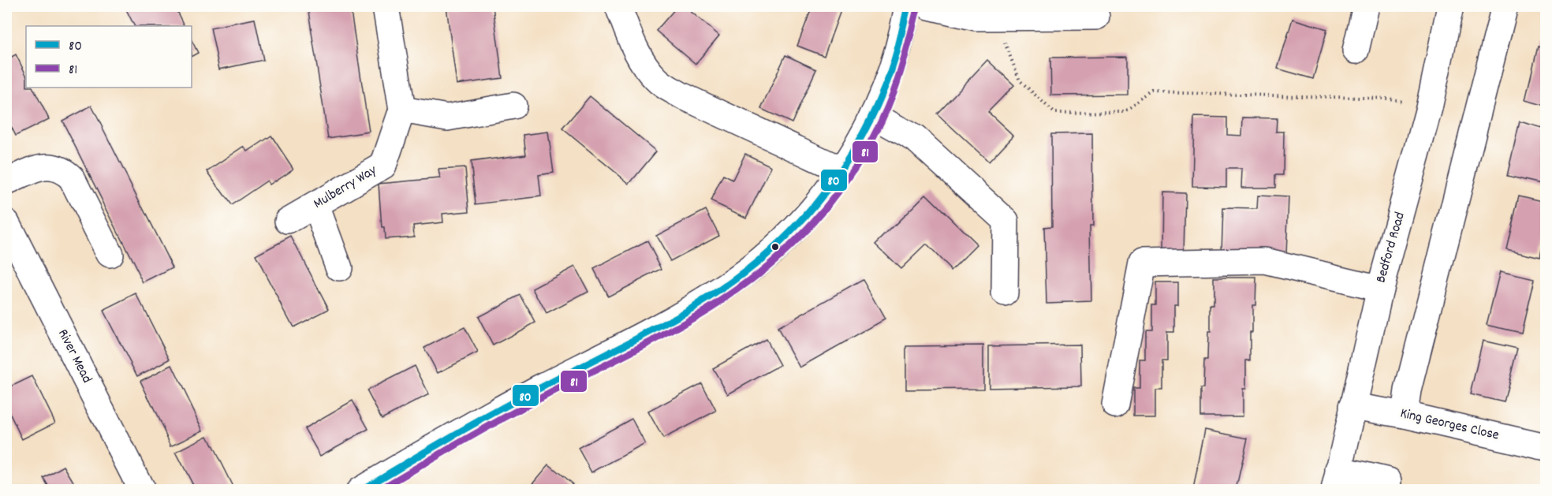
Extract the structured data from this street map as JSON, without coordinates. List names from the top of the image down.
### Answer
{
  "streets": {
    "street": [
      "Mulberry Way",
      "Bedford Road",
      "River Mead",
      "King Georges Close"
    ]
  },
  "crossings": [
    ["Bedford Road", "King Georges Close"]
  ],
  "lines": ["transit line 80", "transit line 81"],
  "legend": ["80", "81"]
}
